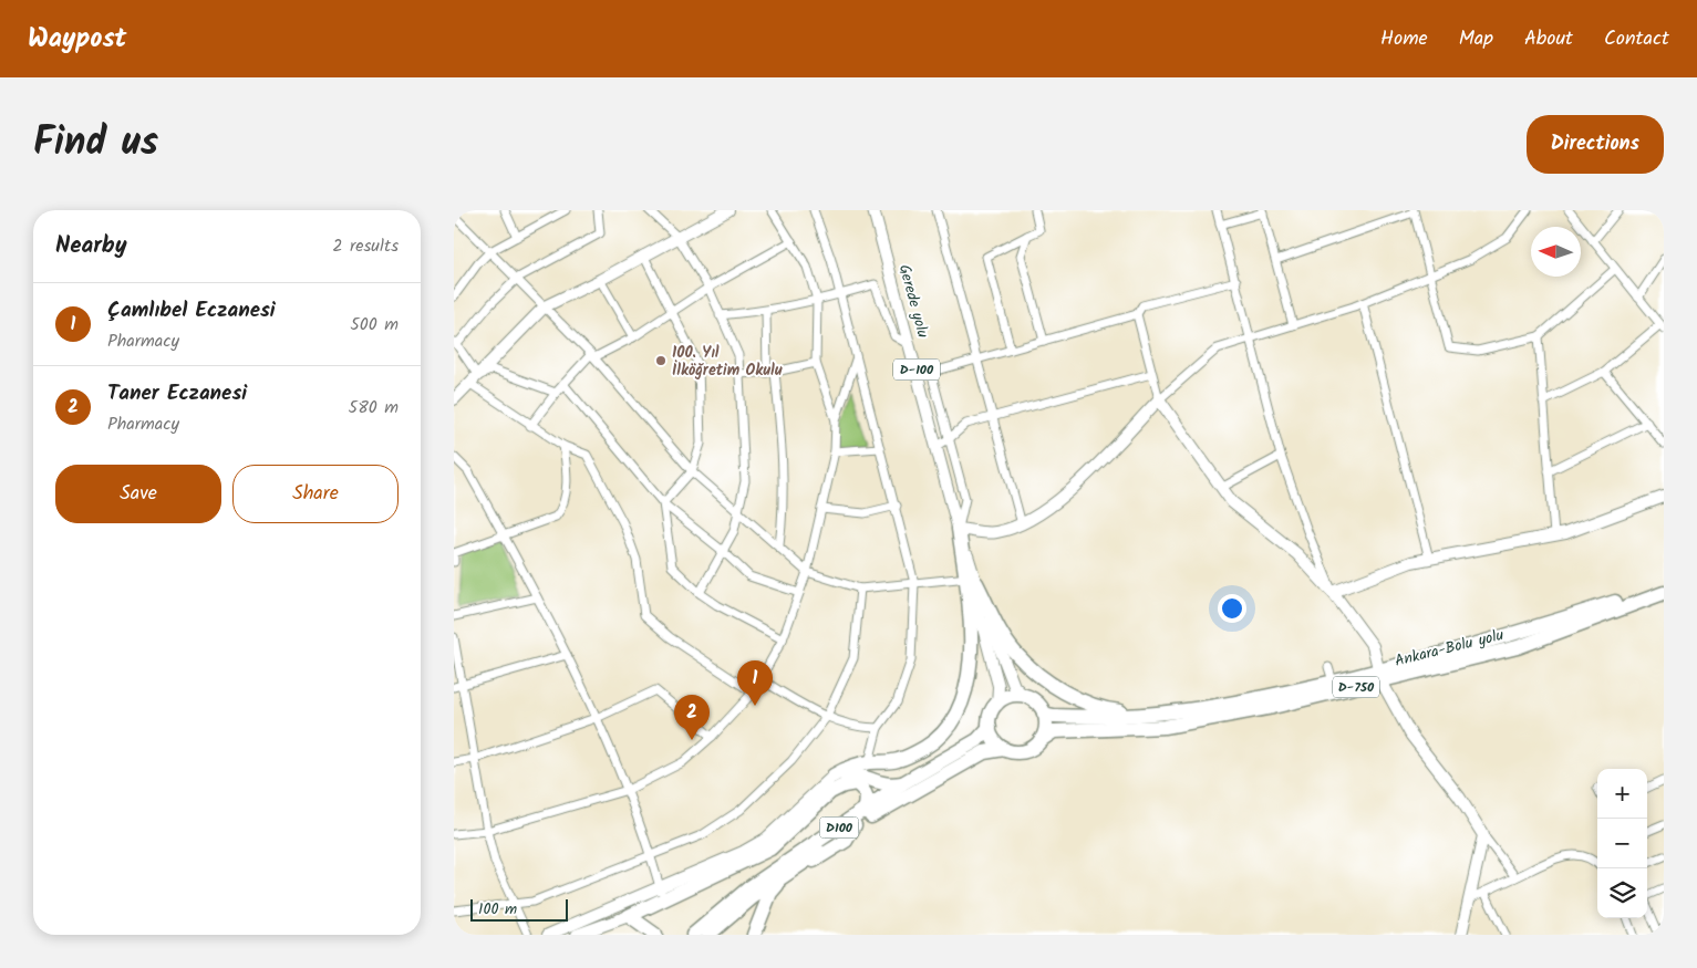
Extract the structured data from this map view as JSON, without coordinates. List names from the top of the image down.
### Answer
{
  "streets": {
    "highway": ["Ankara-Bolu yolu", "D-750", "D100"],
    "street": ["Gerede yolu", "D-100"]
  },
  "crossings": [
    ["Ankara-Bolu yolu", "D100"]
  ],
  "places": ["100. Yıl İlköğretim Okulu"],
  "scale_bar": "100 m",
  "north": "left",
  "page": {
    "header": "Waypost",
    "nav": [
      "Home",
      "Map",
      "About",
      "Contact"
    ],
    "title": "Find us",
    "buttons": [
      "Directions",
      ["Save", "Share"]
    ],
    "heading": ["Nearby", "2 results"],
    "list": [
      {
        "mark": "1",
        "name": "Çamlıbel Eczanesi",
        "note": "Pharmacy",
        "value": "500 m"
      },
      {
        "mark": "2",
        "name": "Taner Eczanesi",
        "note": "Pharmacy",
        "value": "580 m"
      }
    ],
    "pins": ["1", "2"],
    "map_buttons": ["+", "−"],
    "scale": "100 m"
  }
}
